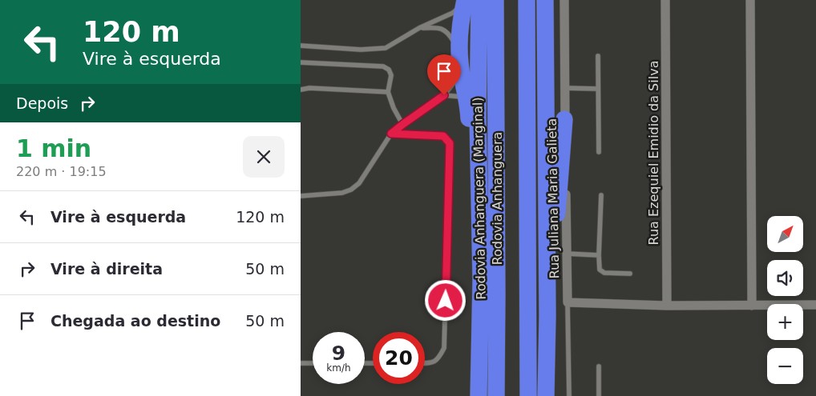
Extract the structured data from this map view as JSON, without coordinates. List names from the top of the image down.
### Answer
{
  "streets": {
    "highway": ["Rodovia Anhanguera (Marginal)", "Rodovia Anhanguera"],
    "street": ["Rua Ezequiel Emidio da Silva", "Rua Juliana Maria Galieta"]
  },
  "north": "top right",
  "page": {
    "turn": ["120 m", "Vire à esquerda"],
    "then": "Depois",
    "heading": ["1 min", "220 m · 19:15"],
    "list": [
      {
        "name": "Vire à esquerda",
        "value": "120 m"
      },
      {
        "name": "Vire à direita",
        "value": "50 m"
      },
      {
        "name": "Chegada ao destino",
        "value": "50 m"
      }
    ],
    "map_buttons": ["+", "−"],
    "speed": "9 km/h",
    "limit": "20"
  }
}
